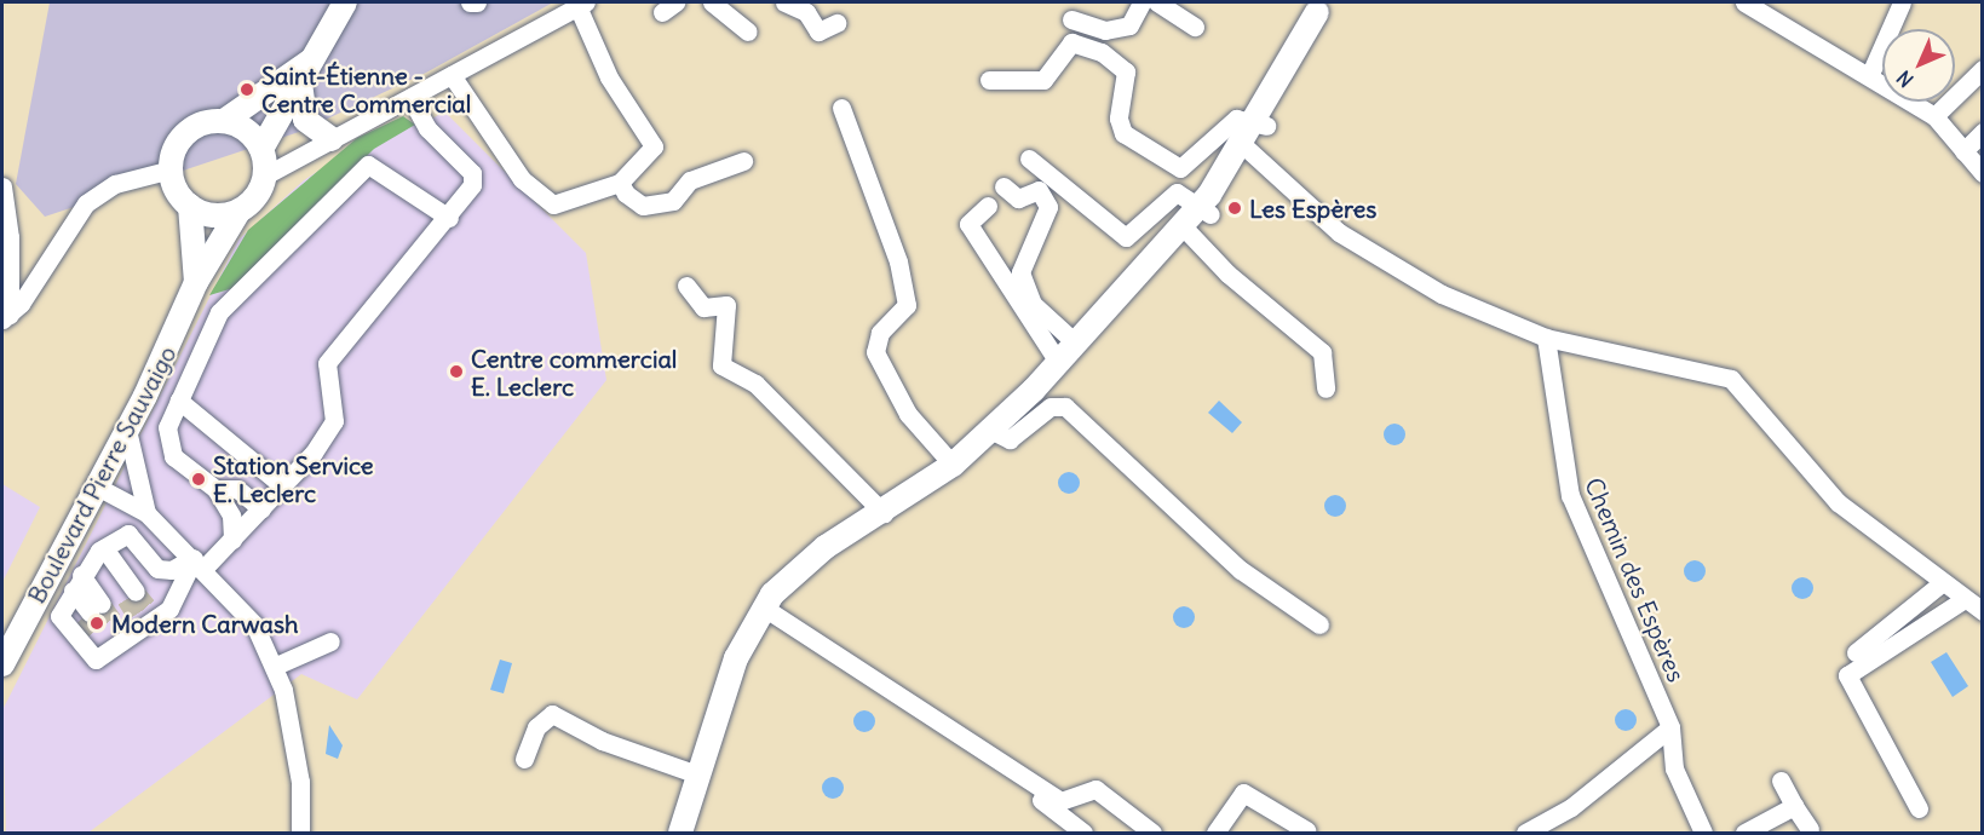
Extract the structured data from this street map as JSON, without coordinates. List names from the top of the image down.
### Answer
{
  "streets": {
    "main road": ["Boulevard Pierre Sauvaigo"],
    "street": ["Chemin des Espères"]
  },
  "places": [
    "Saint-Étienne - Centre Commercial",
    "Les Espères",
    "Centre commercial E. Leclerc",
    "Station Service E. Leclerc",
    "Modern Carwash"
  ],
  "north": "bottom left"
}
